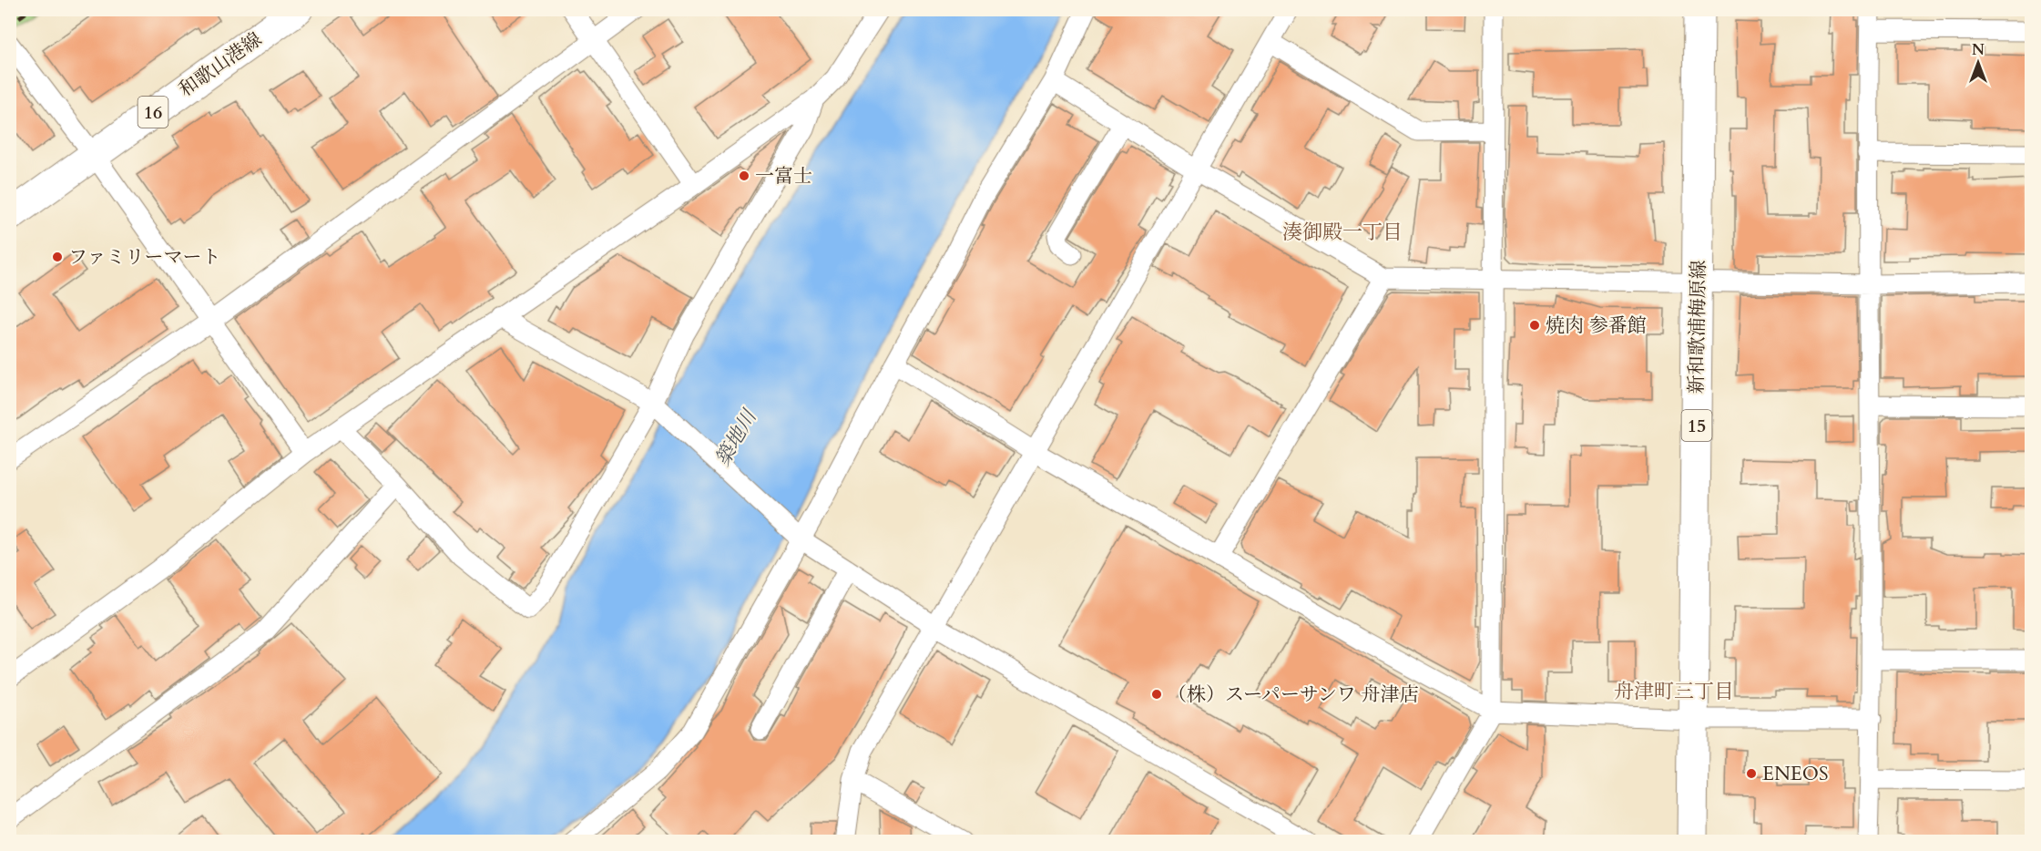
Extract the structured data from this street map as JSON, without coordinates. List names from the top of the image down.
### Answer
{
  "streets": {
    "main road": [
      "和歌山港線",
      "16",
      "新和歌浦梅原線",
      "15"
    ]
  },
  "districts": ["湊御殿一丁目", "舟津町三丁目"],
  "water": ["築地川"],
  "places": [
    "一富士",
    "ファミリーマート",
    "焼肉 参番館",
    "（株）スーパーサンワ 舟津店",
    "ENEOS"
  ],
  "north": "top"
}
